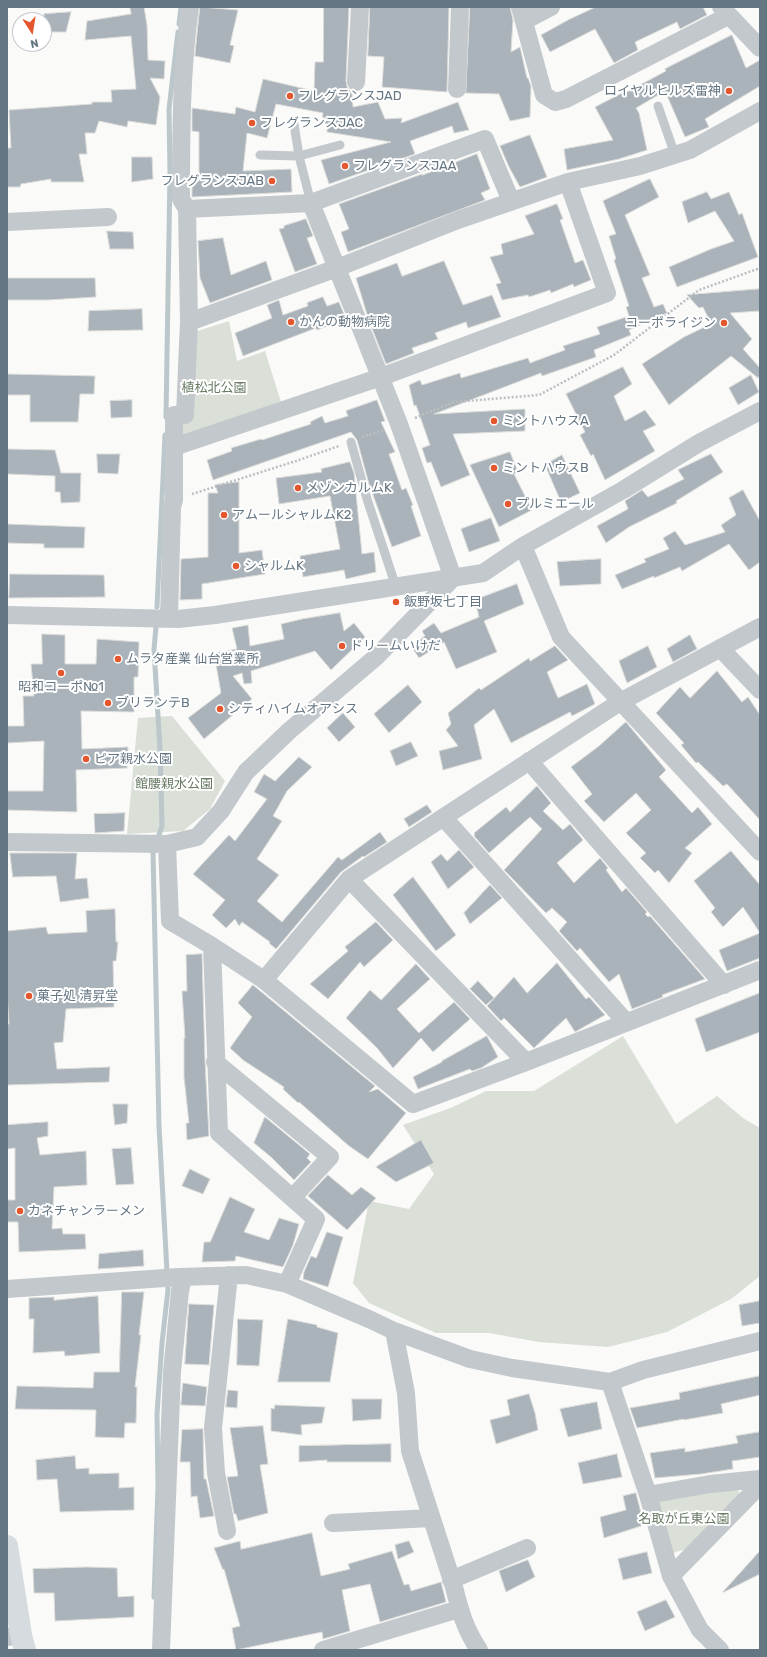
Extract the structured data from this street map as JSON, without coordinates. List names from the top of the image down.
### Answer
{
  "parks": ["植松北公園", "館腰親水公園", "名取が丘東公園"],
  "places": [
    "ロイヤルヒルズ雷神",
    "フレグランスJAD",
    "フレグランスJAC",
    "フレグランスJAA",
    "フレグランスJAB",
    "かんの動物病院",
    "コーポライジン",
    "ミントハウスA",
    "ミントハウスB",
    "メゾンカルムK",
    "プルミエール",
    "アムールシャルムK2",
    "シャルムK",
    "飯野坂七丁目",
    "ドリームいけだ",
    "ムラタ産業 仙台営業所",
    "昭和コーポ№1",
    "ブリランテB",
    "シティハイムオアシス",
    "ピア親水公園",
    "菓子処 清昇堂",
    "カネチャンラーメン"
  ],
  "north": "bottom"
}
